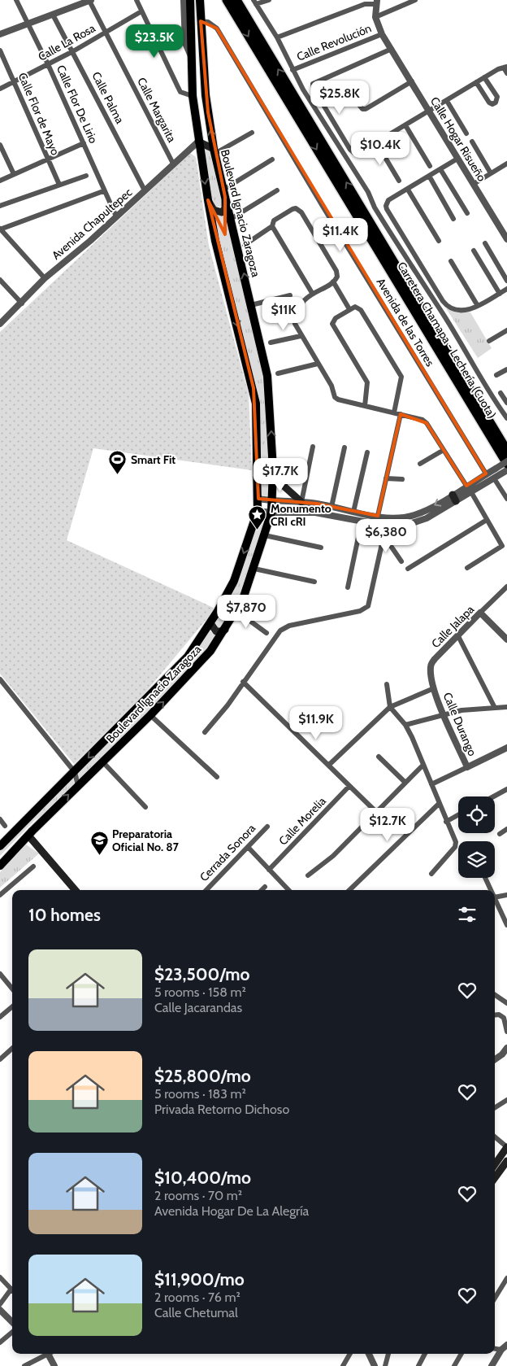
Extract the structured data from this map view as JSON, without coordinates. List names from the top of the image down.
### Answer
{
  "streets": {
    "highway": ["Carretera Chamapa - Lechería (Cuota)"],
    "main road": ["Boulevard Ignacio Zaragoza"],
    "street": [
      "Calle La Rosa",
      "Calle Revolución",
      "Calle Palma",
      "Calle Flor De Lirio",
      "Calle Margarita",
      "Calle Flor de Mayo",
      "Calle Hogar Risueño",
      "Avenida Chapultepec",
      "Avenida de las Torres",
      "Calle Jalapa",
      "Calle Durango",
      "Calle Morelia",
      "Cerrada Sonora"
    ]
  },
  "crossings": [
    ["Calle La Rosa", "Calle Palma"],
    ["Calle La Rosa", "Calle Flor De Lirio"],
    ["Calle La Rosa", "Calle Margarita"],
    ["Calle La Rosa", "Calle Flor de Mayo"],
    ["Calle Revolución", "Calle Hogar Risueño"],
    ["Calle Palma", "Avenida Chapultepec"],
    ["Calle Flor De Lirio", "Avenida Chapultepec"],
    ["Calle Margarita", "Avenida Chapultepec"],
    ["Boulevard Ignacio Zaragoza", "Avenida Chapultepec"],
    ["Boulevard Ignacio Zaragoza", "Avenida de las Torres"],
    ["Calle Jalapa", "Calle Durango"]
  ],
  "places": {
    "sports": ["Smart Fit"],
    "place": ["Monumento CRI cRI"],
    "school or university": ["Preparatoria Oficial No. 87"]
  },
  "page": {
    "price": [
      "$23.5K",
      "$25.8K",
      "$10.4K",
      "$11.4K",
      "$11K",
      "$17.7K",
      "$6,380",
      "$7,870",
      "$11.9K",
      "$12.7K"
    ],
    "heading": "10 homes",
    "list": [
      {
        "name": "$23,500/mo",
        "note": "5 rooms · 158 m² · Calle Jacarandas"
      },
      {
        "name": "$25,800/mo",
        "note": "5 rooms · 183 m² · Privada Retorno Dichoso"
      },
      {
        "name": "$10,400/mo",
        "note": "2 rooms · 70 m² · Avenida Hogar De La Alegría"
      },
      {
        "name": "$11,900/mo",
        "note": "2 rooms · 76 m² · Calle Chetumal"
      }
    ]
  }
}
